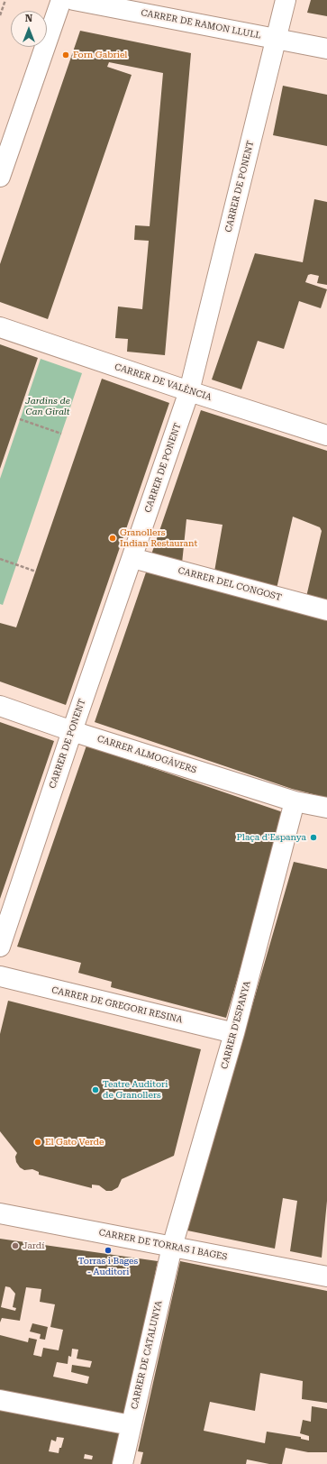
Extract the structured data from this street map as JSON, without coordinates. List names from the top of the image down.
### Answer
{
  "streets": {
    "street": [
      "CARRER DE RAMON LLULL",
      "CARRER DE PONENT",
      "CARRER DE VALÈNCIA",
      "CARRER DEL CONGOST",
      "CARRER ALMOGÀVERS",
      "CARRER DE GREGORI RESINA",
      "CARRER D'ESPANYA",
      "CARRER DE TORRAS I BAGES",
      "CARRER DE CATALUNYA"
    ]
  },
  "crossings": [
    ["CARRER DE RAMON LLULL", "CARRER DE PONENT"],
    ["CARRER DE PONENT", "CARRER DE VALÈNCIA"],
    ["CARRER DE PONENT", "CARRER DEL CONGOST"],
    ["CARRER DE PONENT", "CARRER ALMOGÀVERS"],
    ["CARRER ALMOGÀVERS", "CARRER D'ESPANYA"],
    ["CARRER DE GREGORI RESINA", "CARRER D'ESPANYA"],
    ["CARRER D'ESPANYA", "CARRER DE TORRAS I BAGES"],
    ["CARRER D'ESPANYA", "CARRER DE CATALUNYA"],
    ["CARRER DE TORRAS I BAGES", "CARRER DE CATALUNYA"]
  ],
  "parks": ["Jardins de Can Giralt"],
  "places": [
    "Forn Gabriel",
    "Granollers Indian Restaurant",
    "Plaça d'Espanya",
    "Teatre Auditori de Granollers",
    "El Gato Verde",
    "Jardí",
    "Torras i Bages - Auditori"
  ],
  "north": "top"
}
